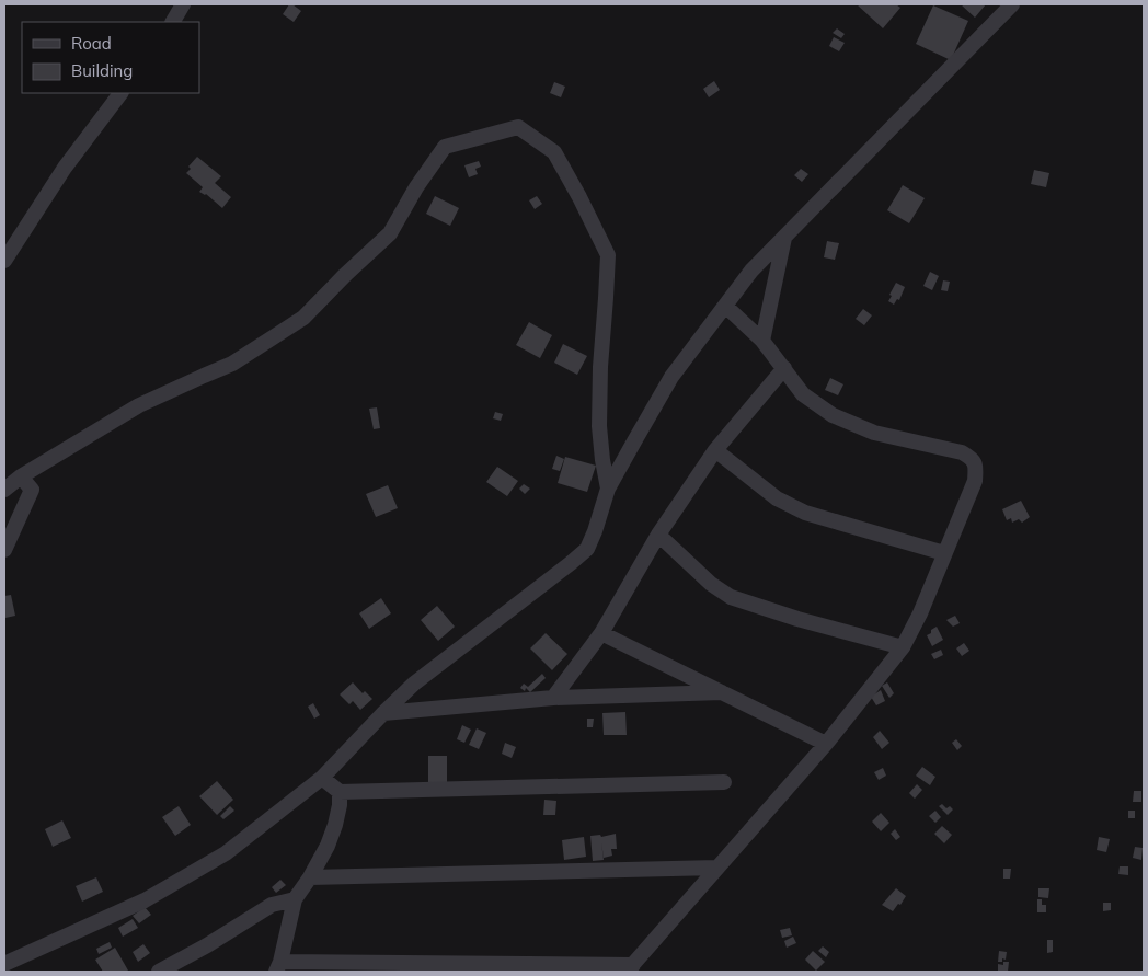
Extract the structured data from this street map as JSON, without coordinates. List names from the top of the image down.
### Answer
{
  "legend": ["Road", "Building"]
}
